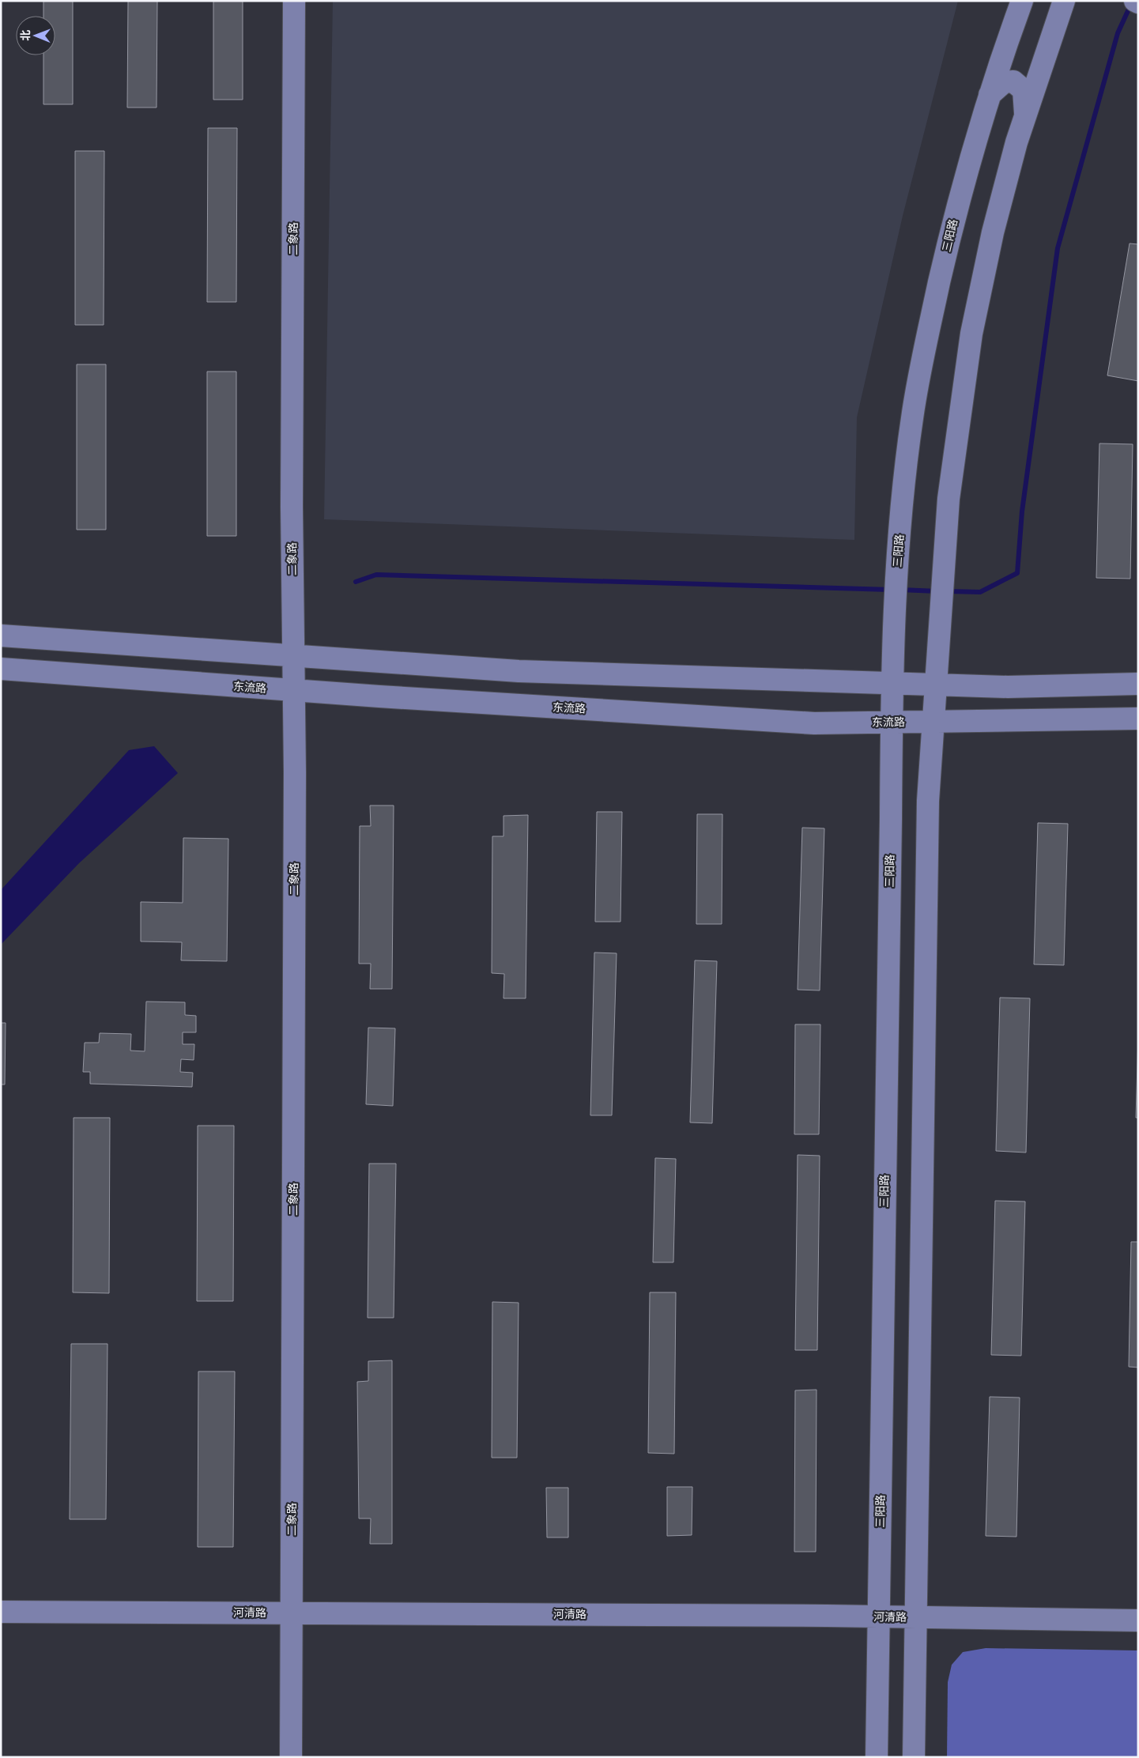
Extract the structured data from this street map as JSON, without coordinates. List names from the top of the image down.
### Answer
{
  "streets": {
    "main road": [
      "三阳路",
      "二象路",
      "东流路",
      "河清路"
    ]
  },
  "crossings": [
    ["三阳路", "东流路"],
    ["三阳路", "河清路"],
    ["二象路", "东流路"],
    ["二象路", "河清路"]
  ],
  "north": "left"
}
